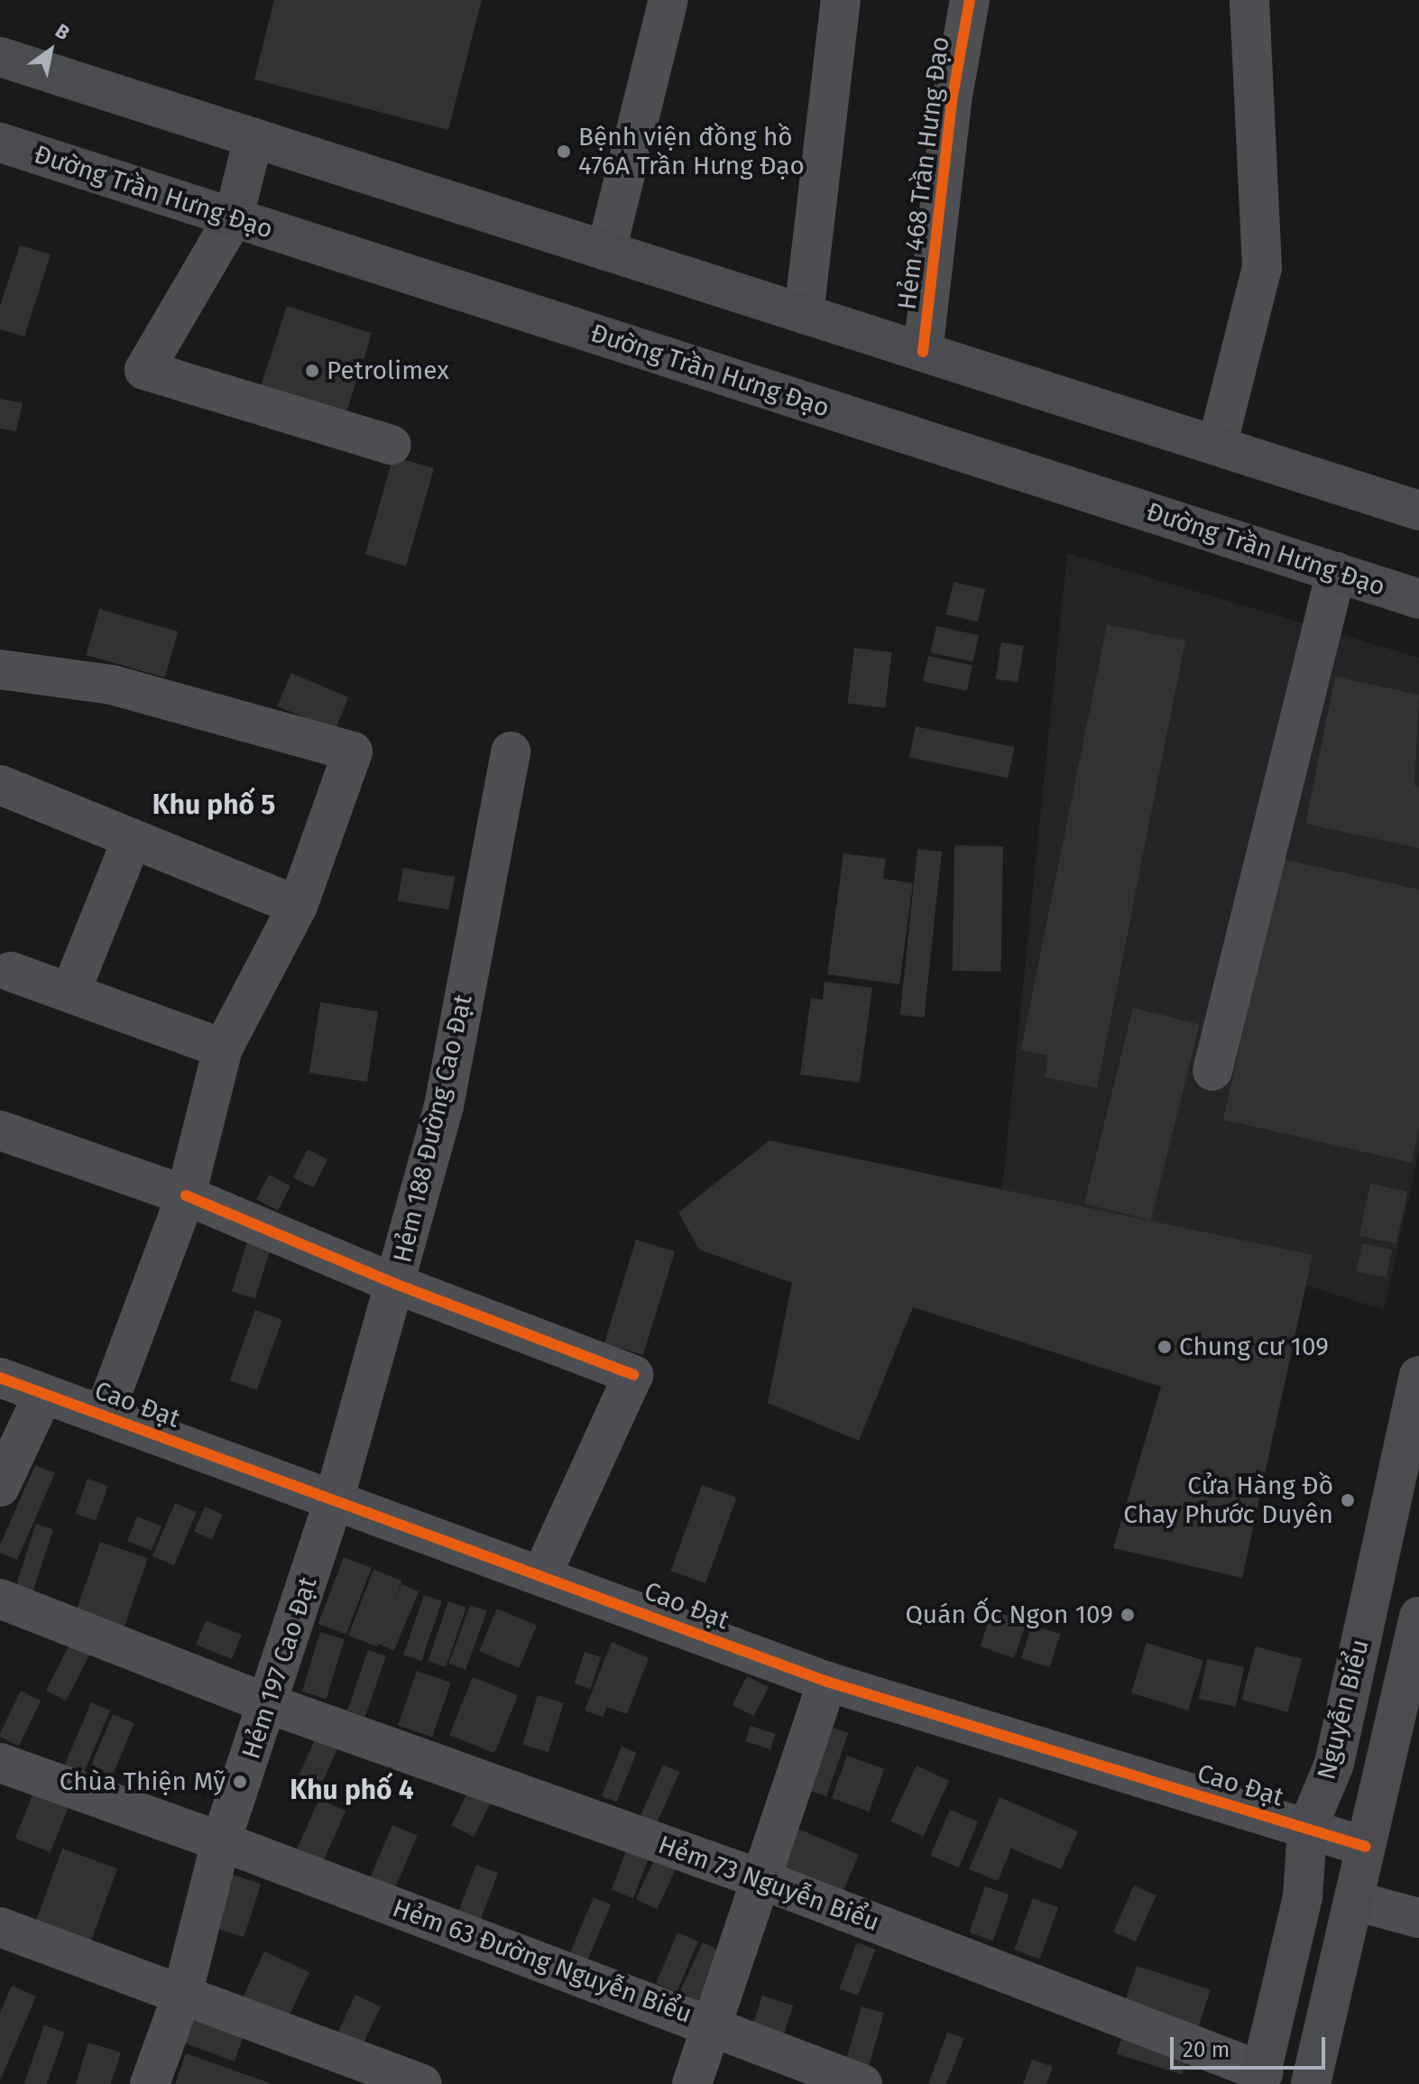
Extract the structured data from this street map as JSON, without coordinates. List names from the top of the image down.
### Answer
{
  "streets": {
    "main road": ["Đường Trần Hưng Đạo", "Nguyễn Biểu"],
    "street": [
      "Hẻm 468 Trần Hưng Ðạo",
      "Hẻm 188 Đường Cao Đạt",
      "Cao Đạt",
      "Hẻm 197 Cao Đạt",
      "Hẻm 73 Nguyễn Biểu",
      "Hẻm 63 Đường Nguyễn Biểu"
    ]
  },
  "crossings": [
    ["Hẻm 188 Đường Cao Đạt", "Cao Đạt"],
    ["Hẻm 188 Đường Cao Đạt", "Hẻm 197 Cao Đạt"],
    ["Cao Đạt", "Hẻm 197 Cao Đạt"],
    ["Cao Đạt", "Nguyễn Biểu"],
    ["Hẻm 197 Cao Đạt", "Hẻm 73 Nguyễn Biểu"],
    ["Hẻm 197 Cao Đạt", "Hẻm 63 Đường Nguyễn Biểu"],
    ["Nguyễn Biểu", "Hẻm 73 Nguyễn Biểu"]
  ],
  "districts": ["Khu phố 5", "Khu phố 4"],
  "places": [
    "Bệnh viện đồng hồ 476A Trần Hưng Đạo",
    "Petrolimex",
    "Chung cư 109",
    "Cửa Hàng Đồ Chay Phước Duyên",
    "Quán Ốc Ngon 109",
    "Chùa Thiện Mỹ"
  ],
  "scale_bar": "20 m",
  "north": "top right"
}
